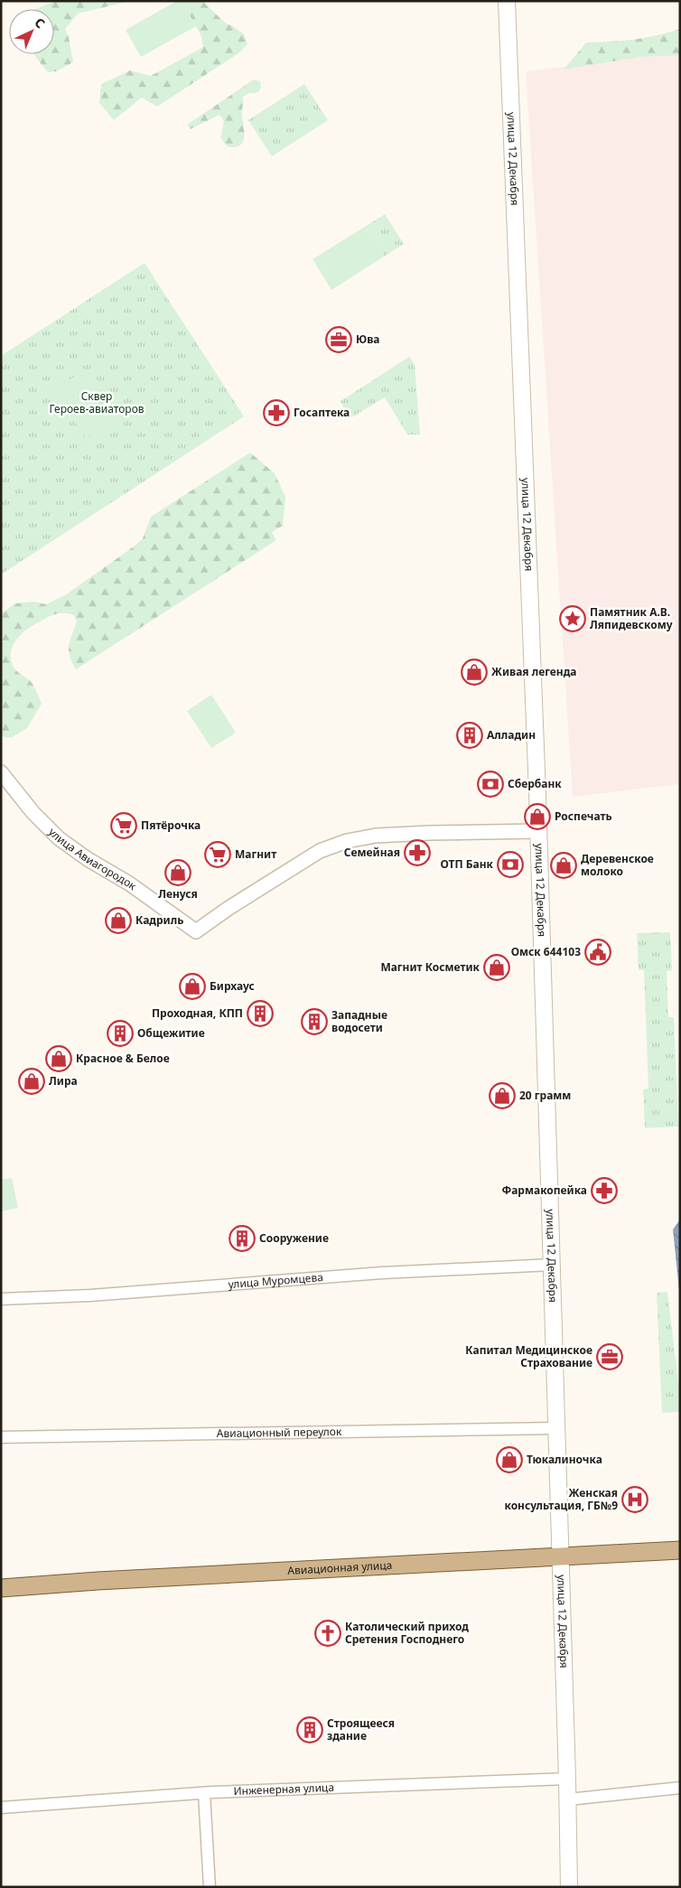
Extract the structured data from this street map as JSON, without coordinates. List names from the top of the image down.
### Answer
{
  "streets": {
    "main road": ["улица 12 Декабря", "Авиационная улица"],
    "street": [
      "улица Авиагородок",
      "улица Муромцева",
      "Авиационный переулок",
      "Инженерная улица"
    ]
  },
  "crossings": [
    ["улица 12 Декабря", "улица Авиагородок"],
    ["улица 12 Декабря", "улица Муромцева"],
    ["улица 12 Декабря", "Авиационный переулок"],
    ["улица 12 Декабря", "Авиационная улица"],
    ["улица 12 Декабря", "Инженерная улица"]
  ],
  "parks": ["Сквер Героев-авиаторов"],
  "places": {
    "office": ["Юва", "Капитал Медицинское Страхование"],
    "pharmacy": ["Госаптека", "Семейная", "Фармакопейка"],
    "place": ["Памятник А.В. Ляпидевскому"],
    "shop": [
      "Живая легенда",
      "Роспечать",
      "Деревенское молоко",
      "Ленуся",
      "Кадриль",
      "Магнит Косметик",
      "Бирхаус",
      "Красное & Белое",
      "Лира",
      "20 грамм",
      "Тюкалиночка"
    ],
    "building": [
      "Алладин",
      "Проходная, КПП",
      "Западные водосети",
      "Общежитие",
      "Сооружение",
      "Строящееся здание"
    ],
    "bank": ["Сбербанк", "ОТП Банк"],
    "supermarket": ["Пятёрочка", "Магнит"],
    "public building": ["Омск 644103"],
    "hospital": ["Женская консультация, ГБ№9"],
    "church": ["Католический приход Сретения Господнего"]
  },
  "north": "top right"
}
